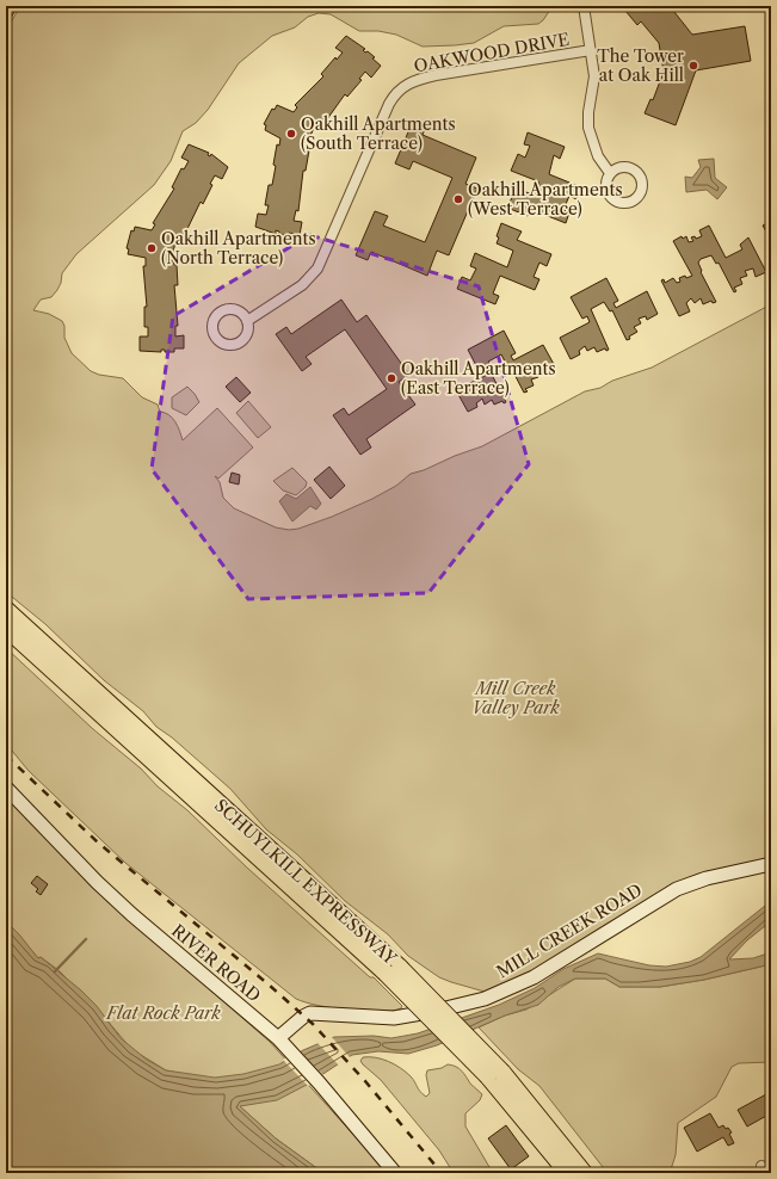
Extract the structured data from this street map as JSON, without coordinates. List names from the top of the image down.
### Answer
{
  "streets": {
    "highway": ["SCHUYLKILL EXPRESSWAY"],
    "street": ["OAKWOOD DRIVE", "MILL CREEK ROAD", "RIVER ROAD"]
  },
  "crossings": [
    ["MILL CREEK ROAD", "RIVER ROAD"]
  ],
  "parks": ["Mill Creek Valley Park", "Flat Rock Park"],
  "places": [
    "The Tower at Oak Hill",
    "Oakhill Apartments (South Terrace)",
    "Oakhill Apartments (West Terrace)",
    "Oakhill Apartments (North Terrace)",
    "Oakhill Apartments (East Terrace)"
  ]
}
